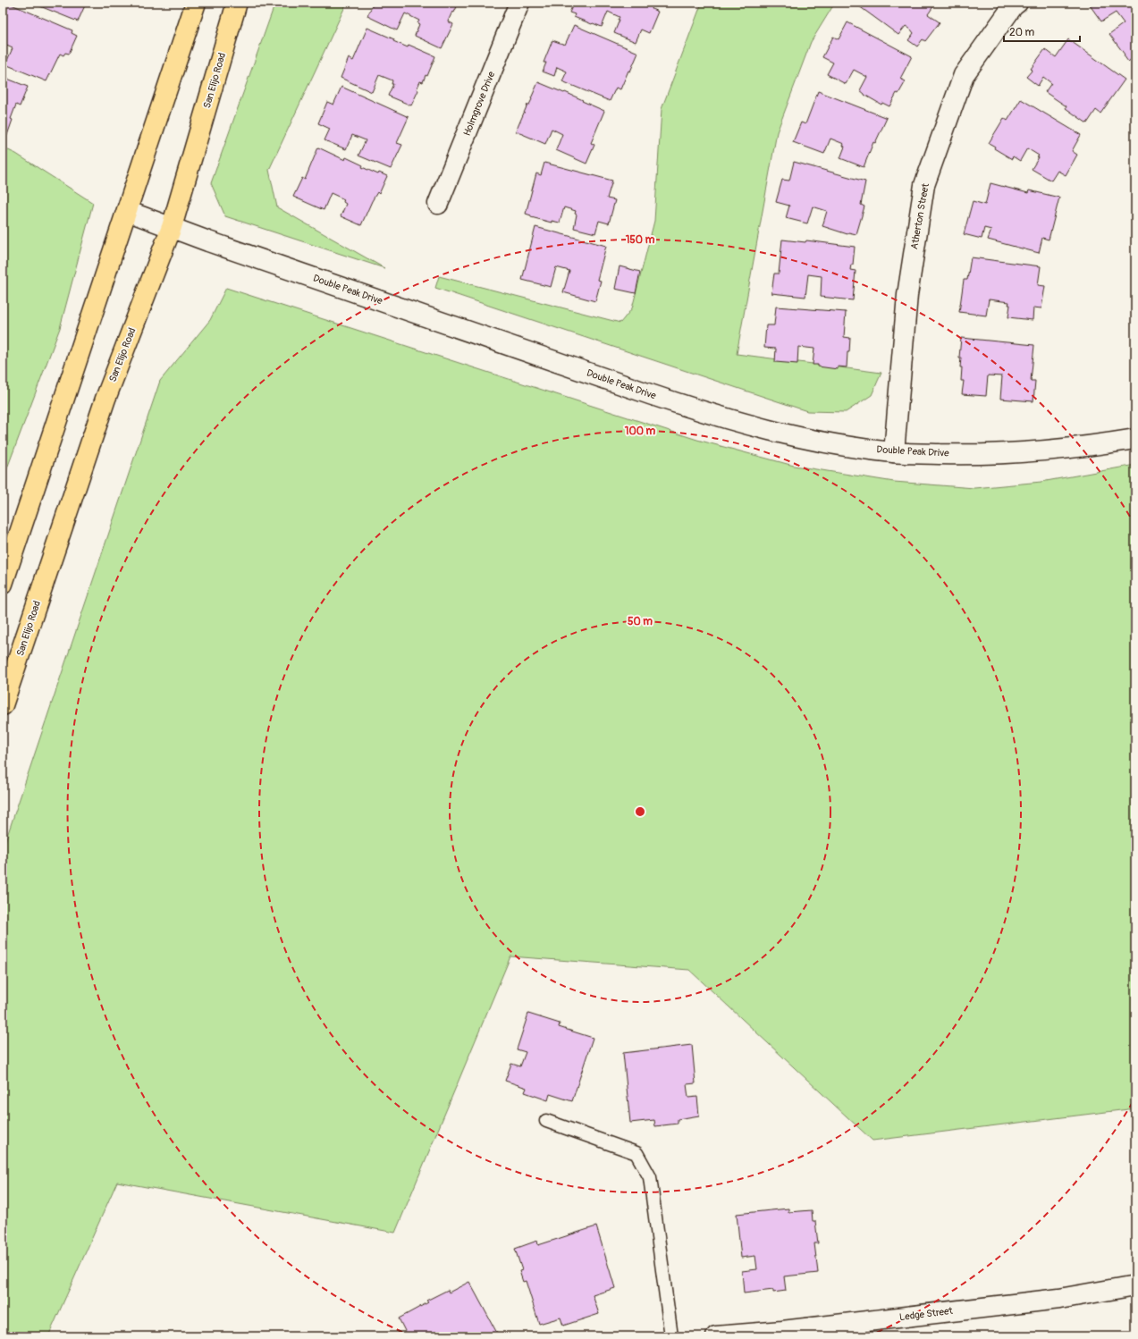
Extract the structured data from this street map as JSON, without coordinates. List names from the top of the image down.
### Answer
{
  "streets": {
    "main road": ["San Elijo Road"],
    "street": [
      "Holmgrove Drive",
      "Atherton Street",
      "Double Peak Drive",
      "Ledge Street"
    ]
  },
  "crossings": [
    ["San Elijo Road", "Double Peak Drive"],
    ["Atherton Street", "Double Peak Drive"]
  ],
  "scale_bar": "20 m",
  "rings": ["150 m", "100 m", "50 m"]
}
